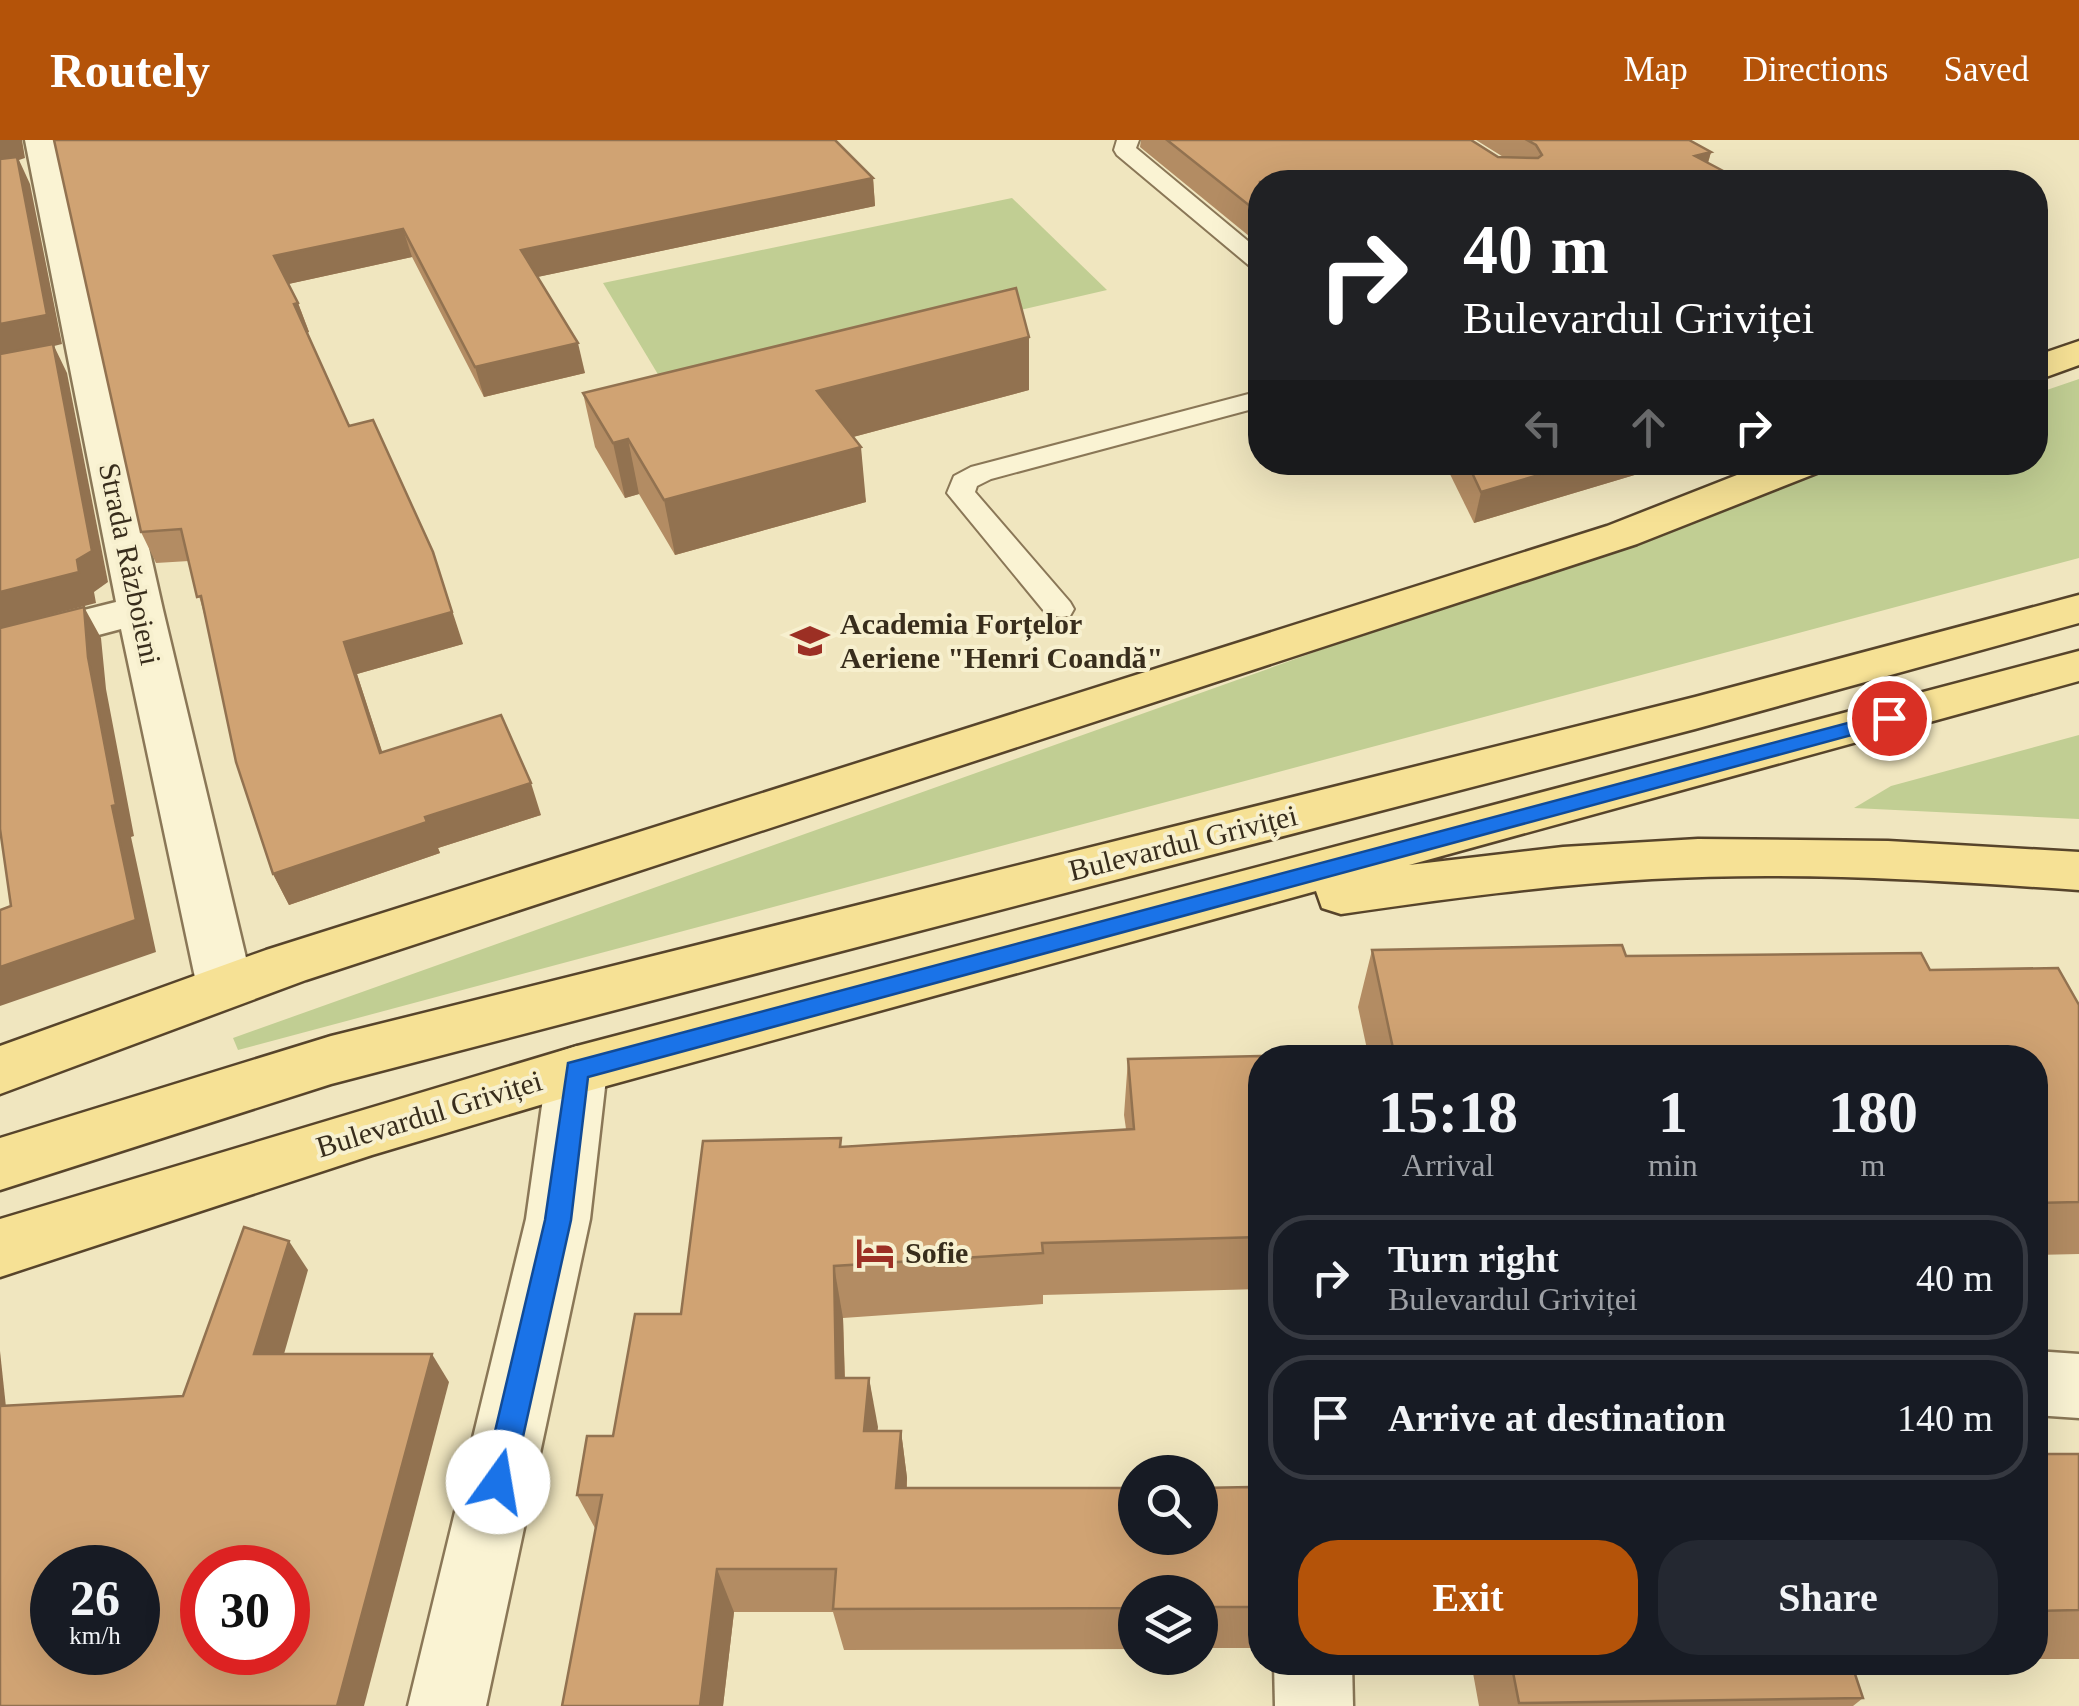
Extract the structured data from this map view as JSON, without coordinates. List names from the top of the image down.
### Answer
{
  "streets": {
    "main road": ["Bulevardul Griviței"],
    "street": ["Strada Războieni"]
  },
  "places": {
    "school or university": ["Academia Forțelor Aeriene \"Henri Coandă\""],
    "hotel": ["Sofie"]
  },
  "page": {
    "header": "Routely",
    "nav": ["Map", "Directions", "Saved"],
    "turn": ["40 m", "Bulevardul Griviței"],
    "eta": [
      "15:18",
      "Arrival",
      "1",
      "min",
      "180",
      "m"
    ],
    "list": [
      {
        "name": "Turn right",
        "note": "Bulevardul Griviței",
        "value": "40 m"
      },
      {
        "name": "Arrive at destination",
        "value": "140 m"
      }
    ],
    "buttons": ["Exit", "Share"],
    "speed": "26 km/h",
    "limit": "30"
  }
}
